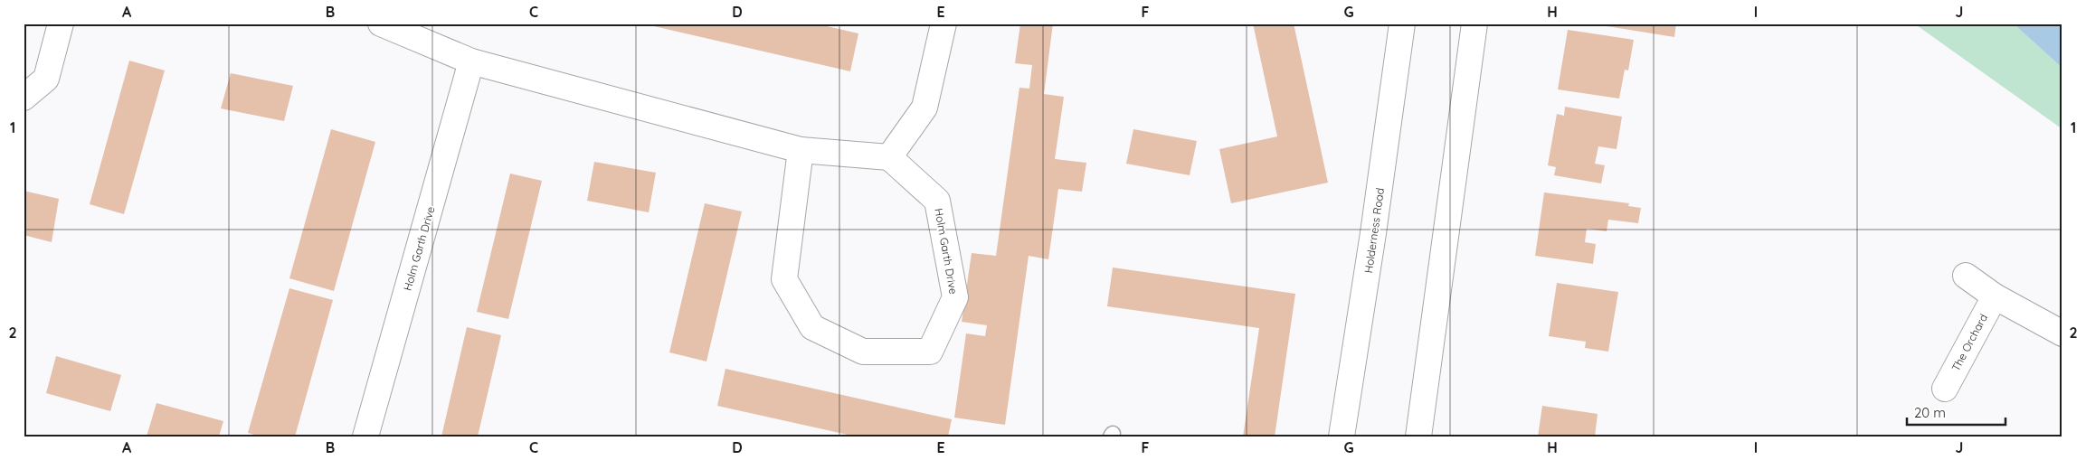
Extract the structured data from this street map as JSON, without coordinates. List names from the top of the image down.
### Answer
{
  "streets": {
    "main road": ["Holderness Road", "Holm Garth Drive", "The Orchard"]
  },
  "scale_bar": "20 m",
  "grid": {
    "columns": [
      "A",
      "B",
      "C",
      "D",
      "E",
      "F",
      "G",
      "H",
      "I",
      "J"
    ],
    "rows": ["1", "2"]
  }
}
